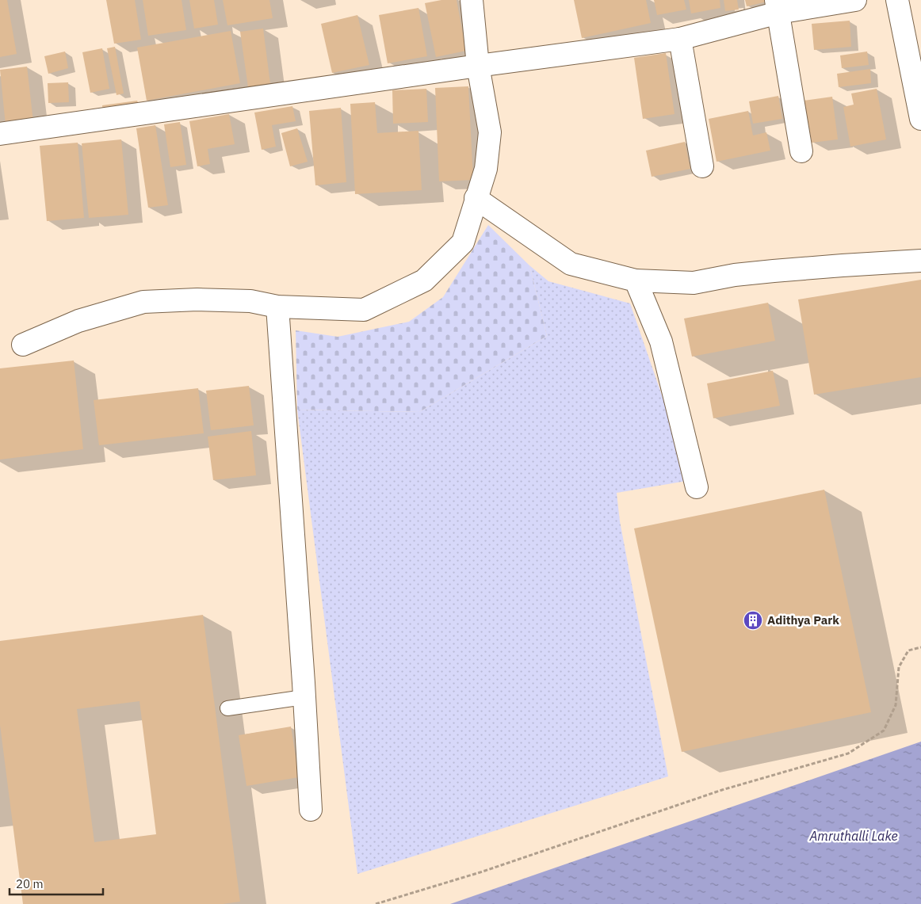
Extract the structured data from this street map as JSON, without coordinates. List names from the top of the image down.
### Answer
{
  "water": ["Amruthalli Lake"],
  "places": {
    "building": ["Adithya Park"]
  },
  "scale_bar": "20 m"
}
